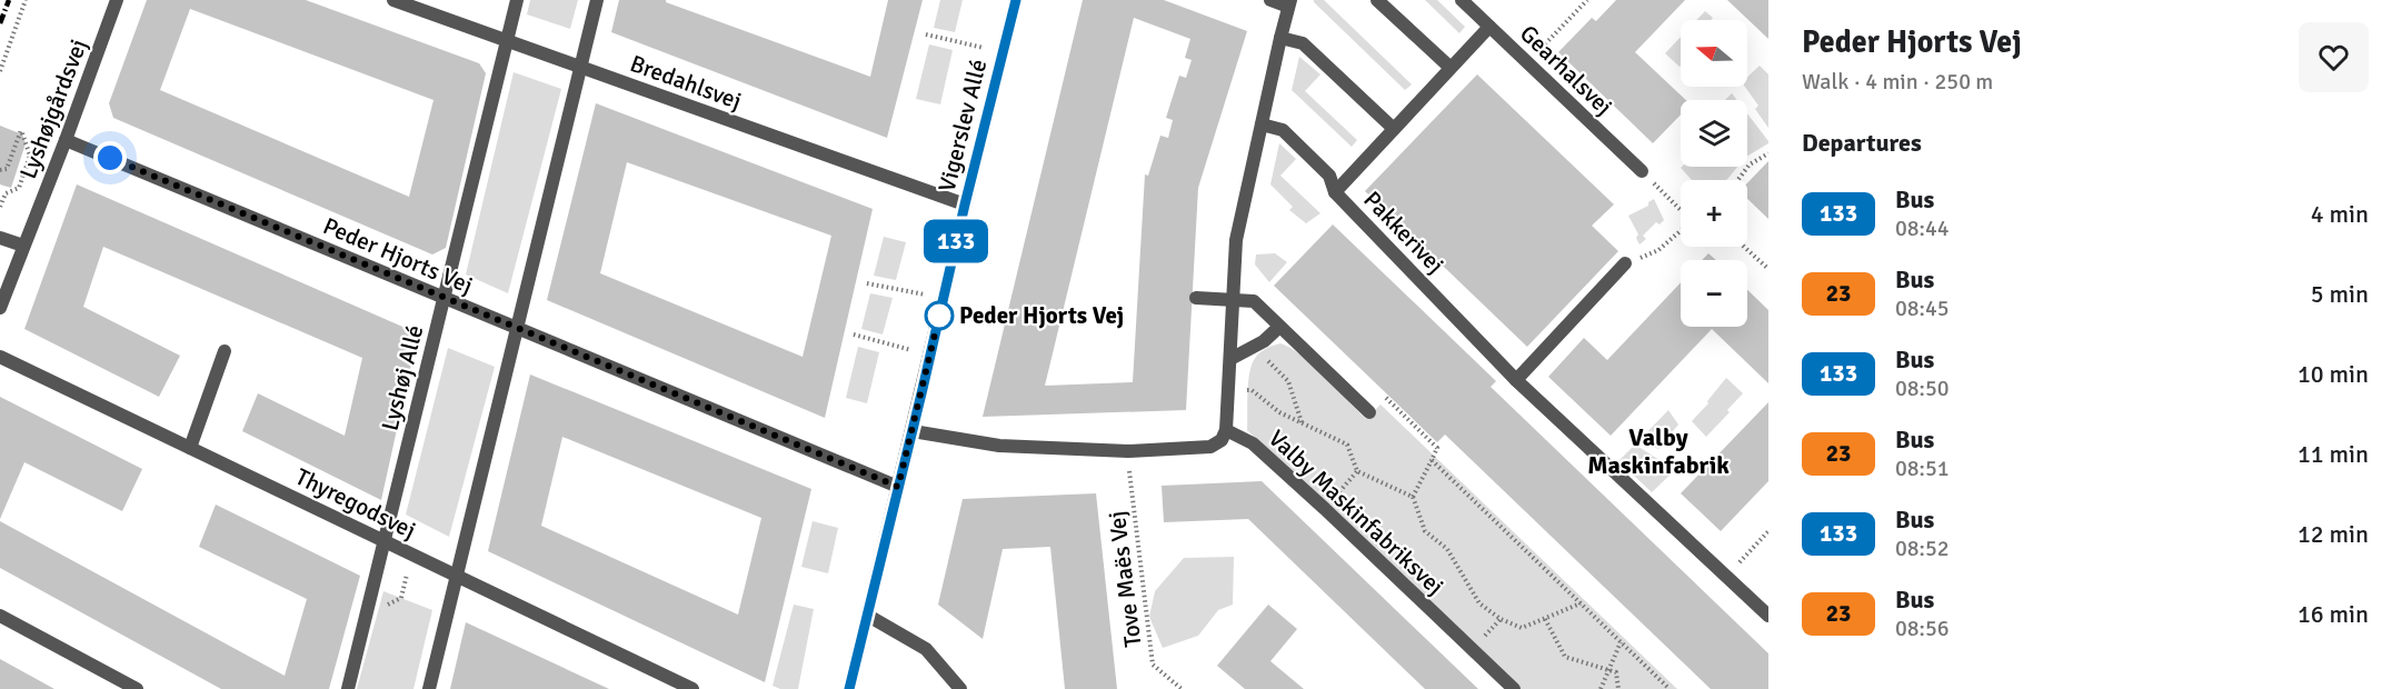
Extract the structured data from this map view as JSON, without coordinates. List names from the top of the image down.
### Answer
{
  "streets": {
    "street": [
      "Gearhalsvej",
      "Bredahlsvej",
      "Lyshøjgårdsvej",
      "Vigerslev Allé",
      "Pakkerivej",
      "Peder Hjorts Vej",
      "Lyshøj Allé",
      "Thyregodsvej",
      "Valby Maskinfabriksvej"
    ],
    "path": ["Tove Maës Vej"]
  },
  "crossings": [
    ["Gearhalsvej", "Pakkerivej"],
    ["Bredahlsvej", "Vigerslev Allé"],
    ["Bredahlsvej", "Lyshøj Allé"],
    ["Lyshøjgårdsvej", "Peder Hjorts Vej"],
    ["Vigerslev Allé", "Peder Hjorts Vej"],
    ["Peder Hjorts Vej", "Lyshøj Allé"],
    ["Lyshøj Allé", "Thyregodsvej"]
  ],
  "districts": ["Valby Maskinfabrik"],
  "places": ["Peder Hjorts Vej"],
  "lines": ["bus line 133"],
  "north": "left",
  "page": {
    "on_map": "133",
    "heading": [
      ["Peder Hjorts Vej", "Walk · 4 min · 250 m"],
      "Departures"
    ],
    "map_buttons": ["+", "−"],
    "list": [
      {
        "mark": "133",
        "name": "Bus",
        "note": "08:44",
        "value": "4 min"
      },
      {
        "mark": "23",
        "name": "Bus",
        "note": "08:45",
        "value": "5 min"
      },
      {
        "mark": "133",
        "name": "Bus",
        "note": "08:50",
        "value": "10 min"
      },
      {
        "mark": "23",
        "name": "Bus",
        "note": "08:51",
        "value": "11 min"
      },
      {
        "mark": "133",
        "name": "Bus",
        "note": "08:52",
        "value": "12 min"
      },
      {
        "mark": "23",
        "name": "Bus",
        "note": "08:56",
        "value": "16 min"
      }
    ]
  }
}
